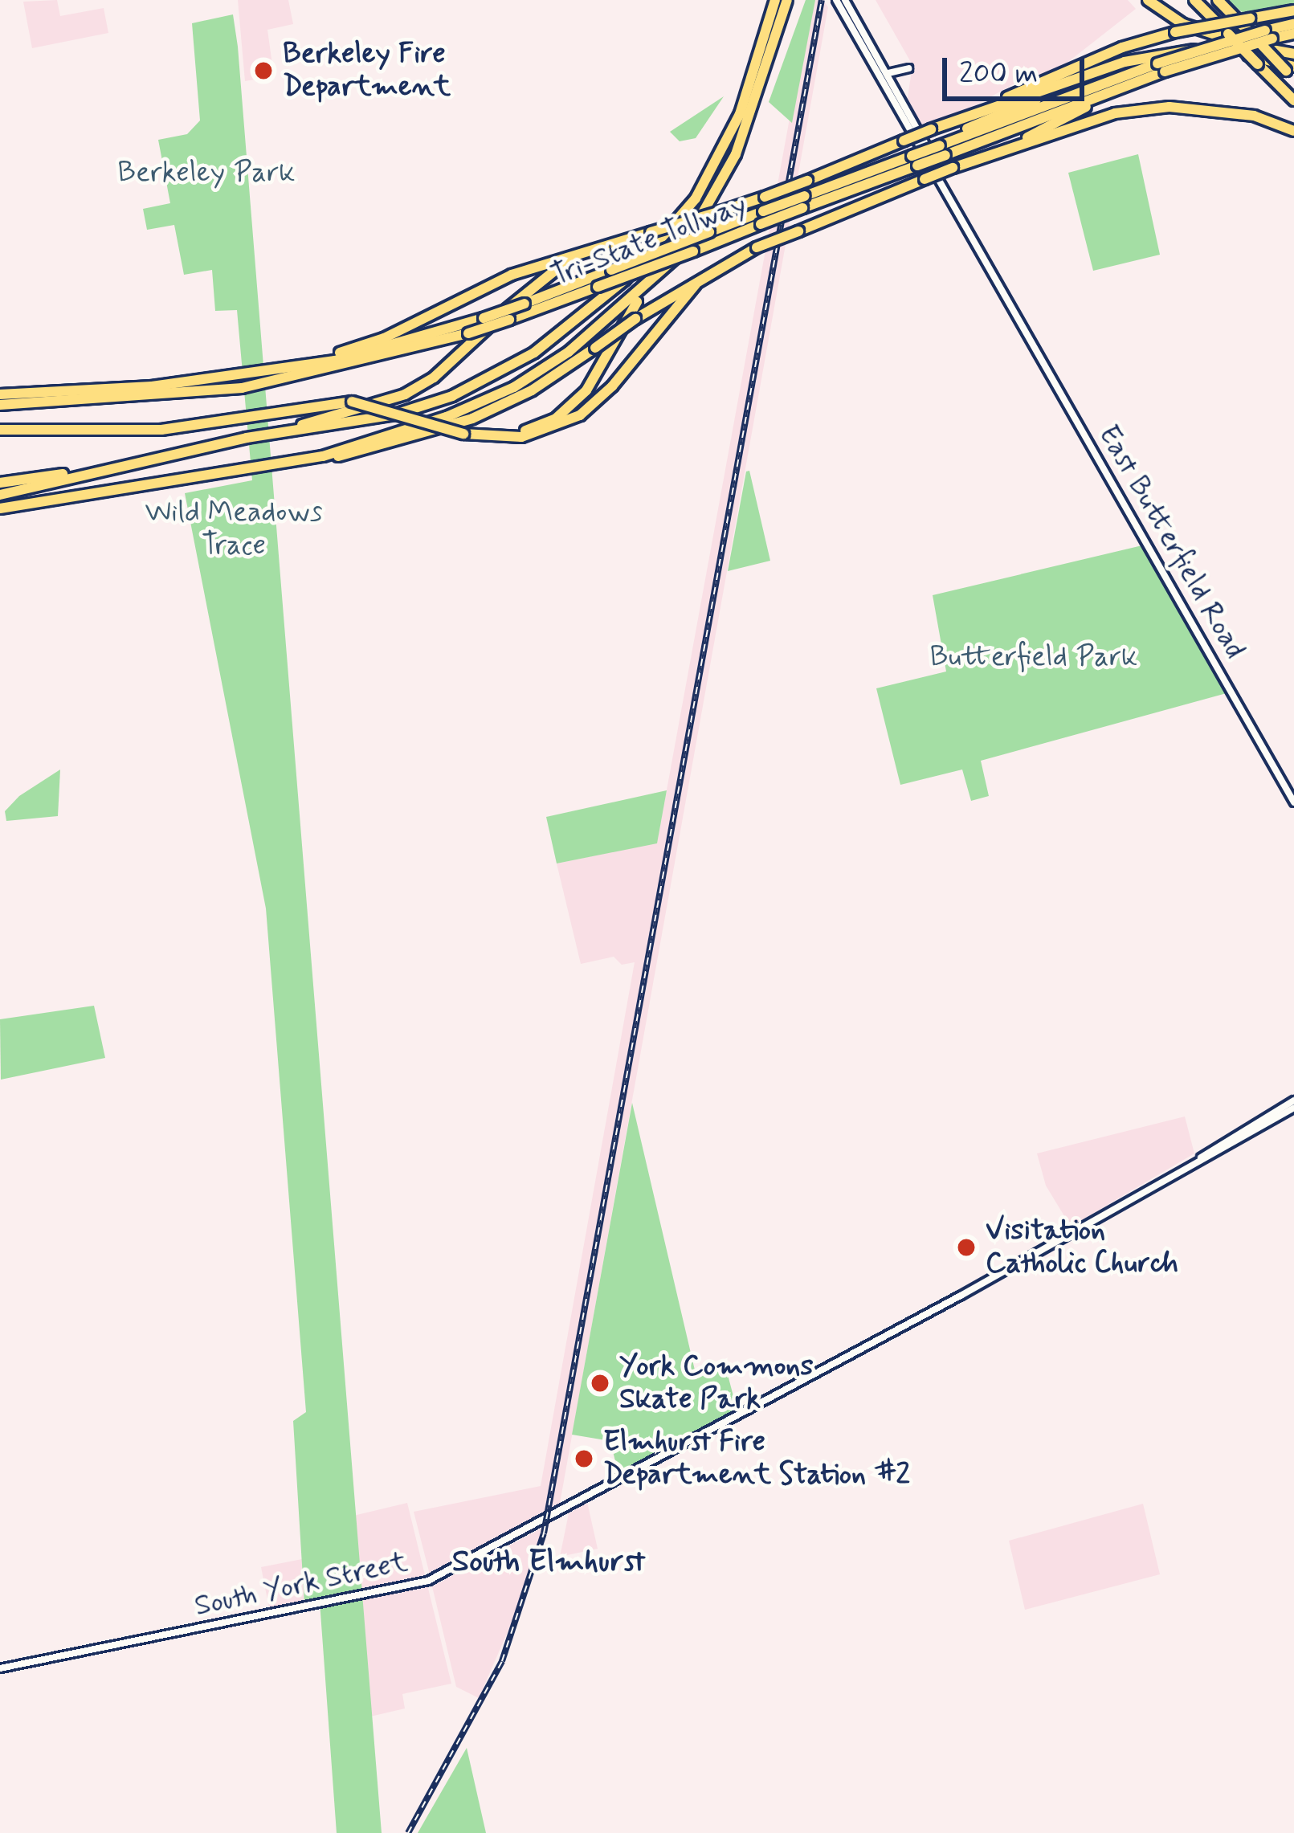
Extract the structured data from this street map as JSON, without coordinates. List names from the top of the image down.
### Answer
{
  "streets": {
    "highway": ["Tri-State Tollway"],
    "main road": ["East Butterfield Road", "South York Street"]
  },
  "districts": ["South Elmhurst"],
  "parks": ["Berkeley Park", "Wild Meadows Trace", "Butterfield Park"],
  "places": [
    "Berkeley Fire Department",
    "Visitation Catholic Church",
    "York Commons Skate Park",
    "Elmhurst Fire Department Station #2"
  ],
  "scale_bar": "200 m"
}
